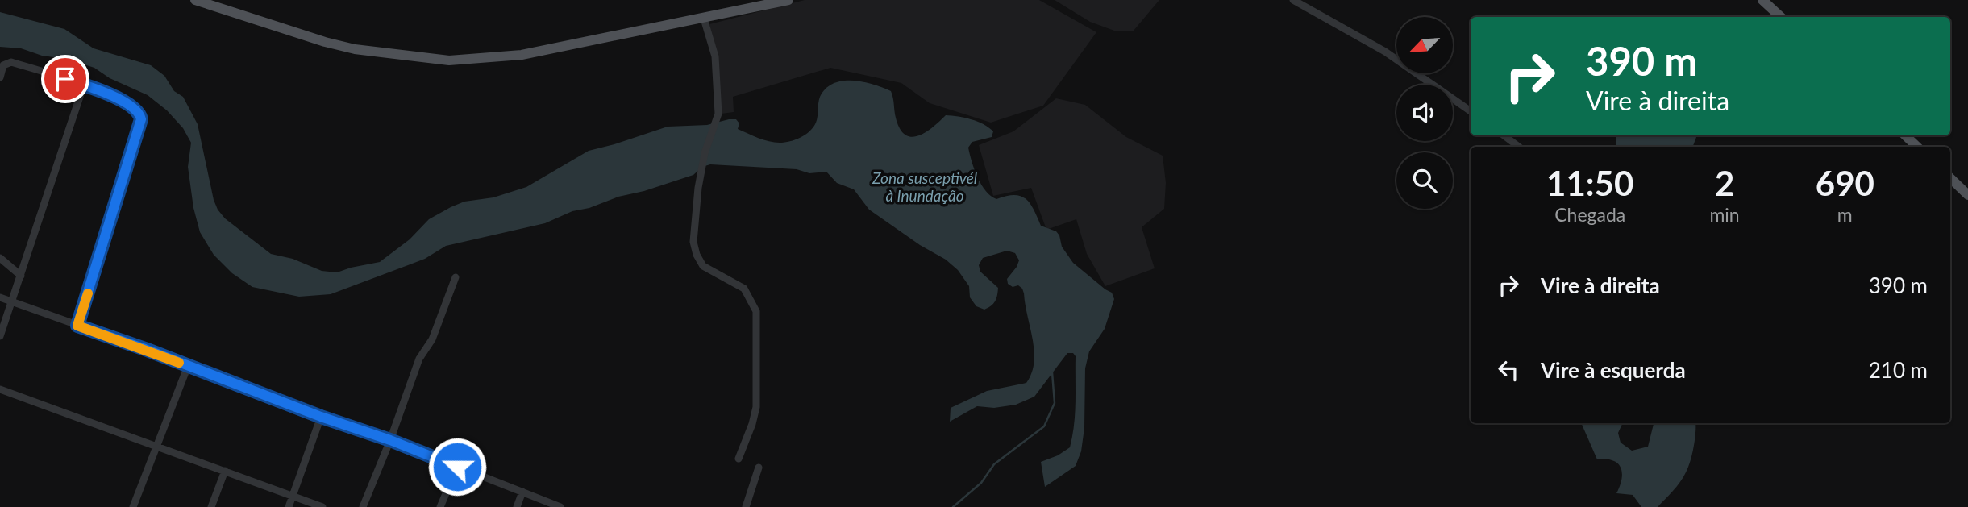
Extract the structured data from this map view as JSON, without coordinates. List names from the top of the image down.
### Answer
{
  "water": ["Zona susceptivél à Inundação"],
  "north": "bottom left",
  "page": {
    "turn": ["390 m", "Vire à direita"],
    "eta": [
      "11:50",
      "Chegada",
      "2",
      "min",
      "690",
      "m"
    ],
    "list": [
      {
        "name": "Vire à direita",
        "value": "390 m"
      },
      {
        "name": "Vire à esquerda",
        "value": "210 m"
      }
    ]
  }
}
